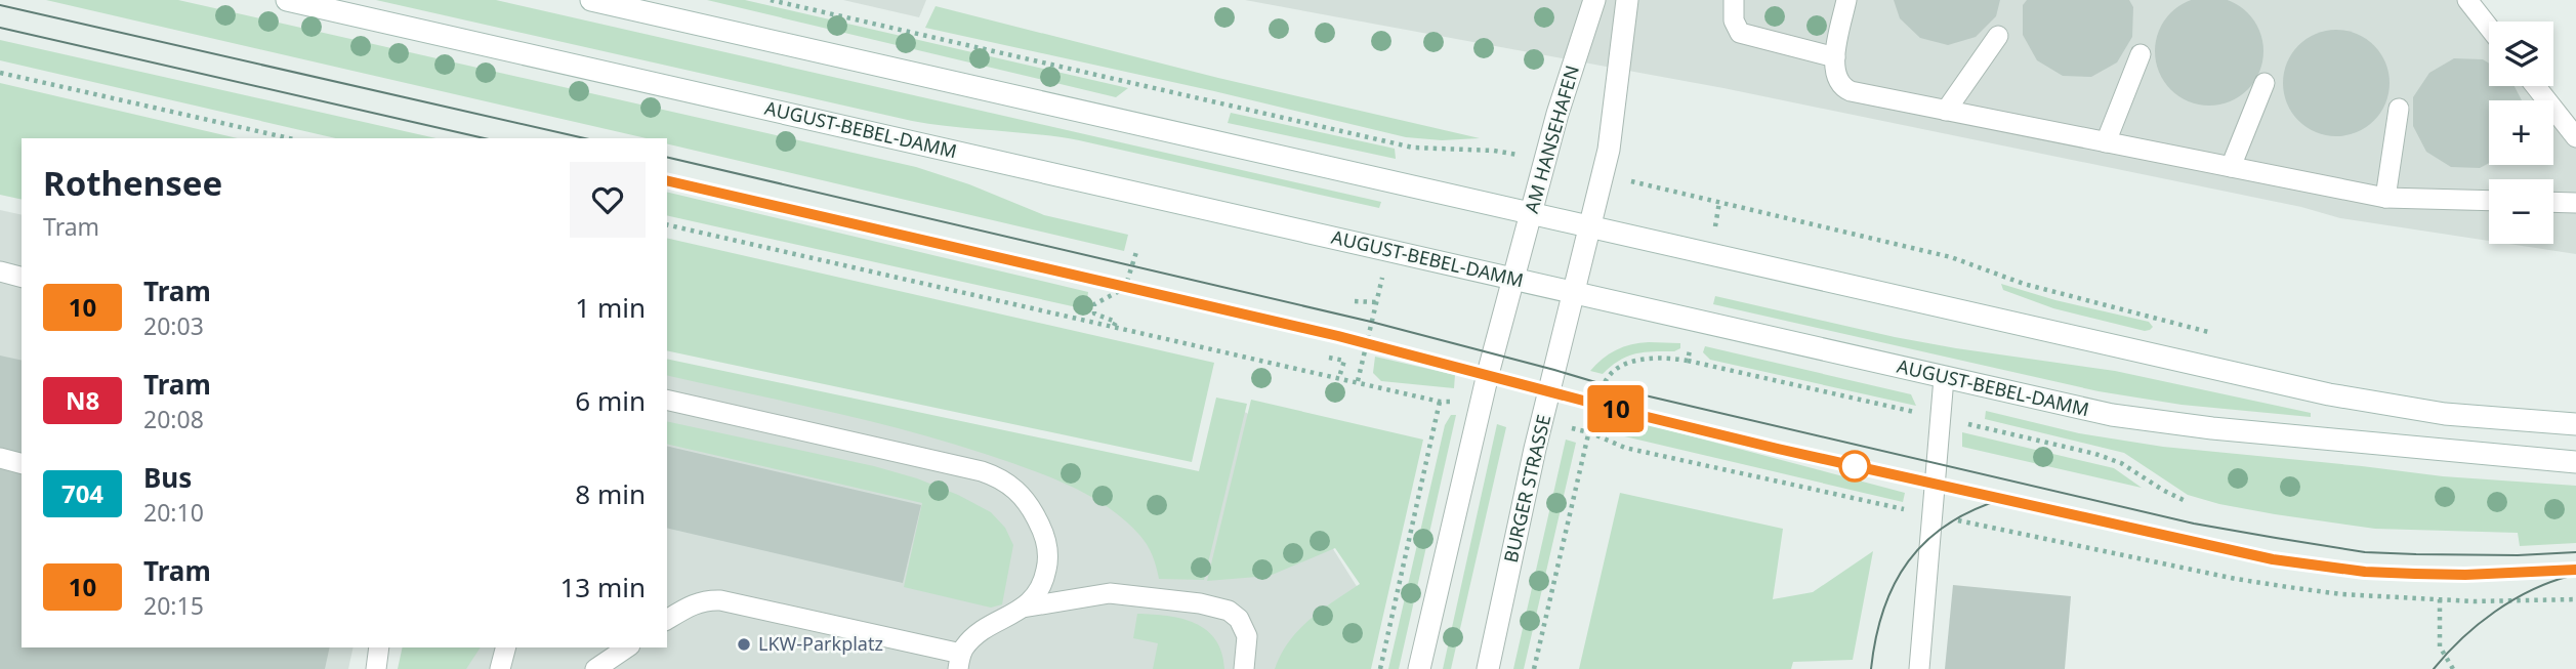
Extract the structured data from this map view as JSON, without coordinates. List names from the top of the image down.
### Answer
{
  "streets": {
    "main road": ["AUGUST-BEBEL-DAMM", "AM HANSEHAFEN", "BURGER STRASSE"]
  },
  "crossings": [
    ["AUGUST-BEBEL-DAMM", "AM HANSEHAFEN"],
    ["AUGUST-BEBEL-DAMM", "BURGER STRASSE"]
  ],
  "places": ["LKW-Parkplatz"],
  "lines": ["tram line 10"],
  "page": {
    "on_map": "10",
    "map_buttons": ["+", "−"],
    "heading": ["Rothensee", "Tram"],
    "list": [
      {
        "mark": "10",
        "name": "Tram",
        "note": "20:03",
        "value": "1 min"
      },
      {
        "mark": "N8",
        "name": "Tram",
        "note": "20:08",
        "value": "6 min"
      },
      {
        "mark": "704",
        "name": "Bus",
        "note": "20:10",
        "value": "8 min"
      },
      {
        "mark": "10",
        "name": "Tram",
        "note": "20:15",
        "value": "13 min"
      }
    ]
  }
}
